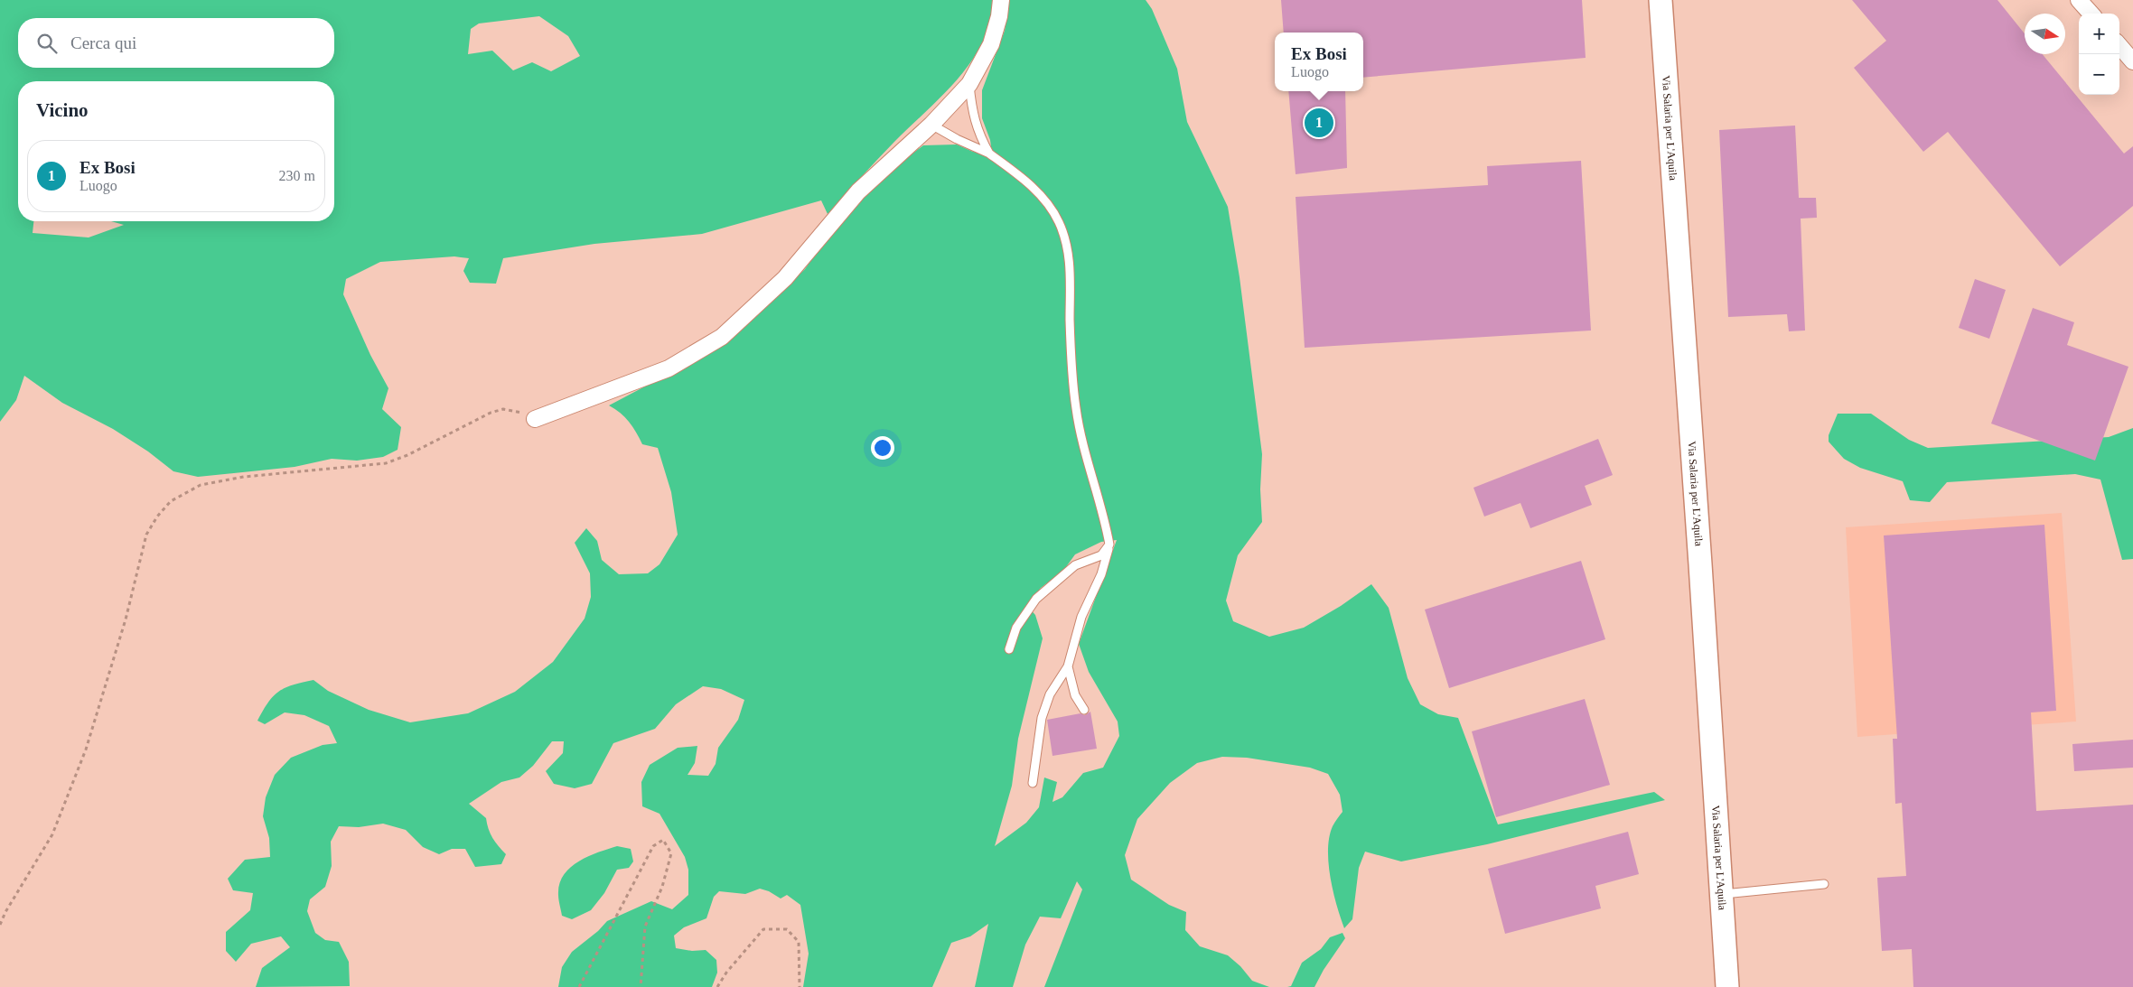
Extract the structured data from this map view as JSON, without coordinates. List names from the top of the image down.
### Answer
{
  "streets": {
    "main road": ["Via Salaria per L'Aquila"]
  },
  "north": "right",
  "page": {
    "map_buttons": ["+", "−"],
    "search": "Cerca qui",
    "popup": ["Ex Bosi", "Luogo"],
    "heading": "Vicino",
    "pins": "1",
    "list": [
      {
        "mark": "1",
        "name": "Ex Bosi",
        "note": "Luogo",
        "value": "230 m"
      }
    ]
  }
}
